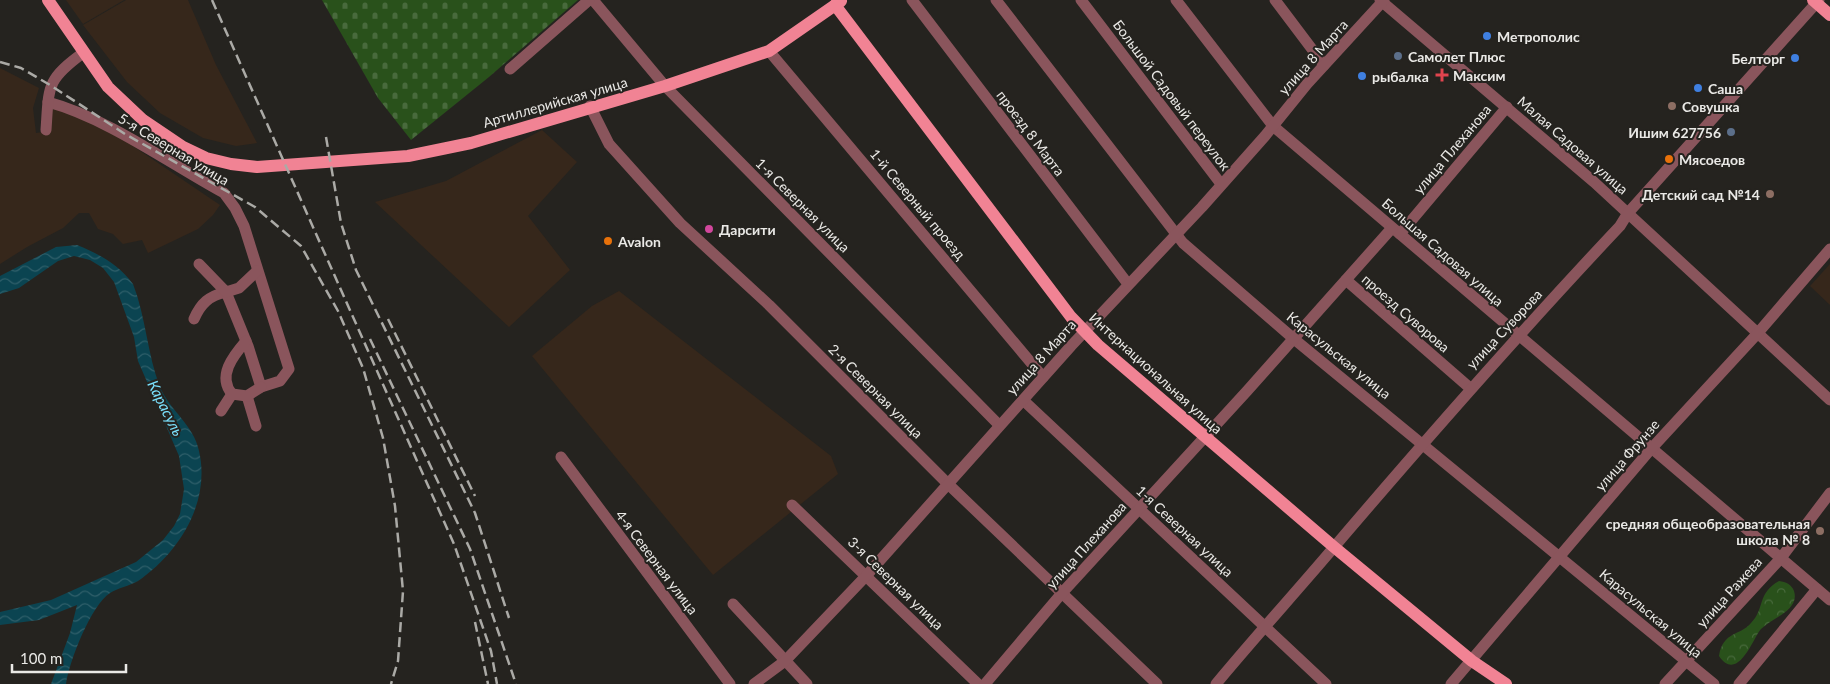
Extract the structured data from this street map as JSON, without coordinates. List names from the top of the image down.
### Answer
{
  "streets": {
    "main road": ["Артиллерийская улица", "Интернациональная улица"],
    "street": [
      "улица 8 Марта",
      "Большой Садовый переулок",
      "проезд 8 Марта",
      "Малая Садовая улица",
      "5-я Северная улица",
      "улица Плеханова",
      "1-й Северный проезд",
      "1-я Северная улица",
      "Большая Садовая улица",
      "проезд Суворова",
      "улица Суворова",
      "Карасульская улица",
      "2-я Северная улица",
      "улица Фрунзе",
      "4-я Северная улица",
      "3-я Северная улица",
      "улица Ражева"
    ]
  },
  "crossings": [
    ["улица 8 Марта", "Большой Садовый переулок"],
    ["улица 8 Марта", "проезд 8 Марта"],
    ["улица 8 Марта", "Малая Садовая улица"],
    ["улица 8 Марта", "1-й Северный проезд"],
    ["улица 8 Марта", "1-я Северная улица"],
    ["улица 8 Марта", "Большая Садовая улица"],
    ["улица 8 Марта", "Карасульская улица"],
    ["улица 8 Марта", "Интернациональная улица"],
    ["улица 8 Марта", "2-я Северная улица"],
    ["улица 8 Марта", "3-я Северная улица"],
    ["Артиллерийская улица", "1-й Северный проезд"],
    ["Артиллерийская улица", "1-я Северная улица"],
    ["Артиллерийская улица", "Интернациональная улица"],
    ["Артиллерийская улица", "2-я Северная улица"],
    ["Малая Садовая улица", "улица Плеханова"],
    ["Малая Садовая улица", "улица Суворова"],
    ["Малая Садовая улица", "улица Фрунзе"],
    ["улица Плеханова", "1-я Северная улица"],
    ["улица Плеханова", "Большая Садовая улица"],
    ["улица Плеханова", "проезд Суворова"],
    ["улица Плеханова", "Карасульская улица"],
    ["улица Плеханова", "Интернациональная улица"],
    ["улица Плеханова", "2-я Северная улица"],
    ["1-я Северная улица", "улица Суворова"],
    ["Большая Садовая улица", "улица Суворова"],
    ["Большая Садовая улица", "улица Фрунзе"],
    ["Большая Садовая улица", "улица Ражева"],
    ["проезд Суворова", "улица Суворова"],
    ["улица Суворова", "Карасульская улица"],
    ["улица Суворова", "Интернациональная улица"],
    ["Карасульская улица", "улица Фрунзе"],
    ["Карасульская улица", "улица Ражева"],
    ["Интернациональная улица", "улица Фрунзе"]
  ],
  "water": ["Карасуль"],
  "places": {
    "other": [
      "Метрополис",
      "Самолет Плюс",
      "Белторг",
      "рыбалка",
      "Саша",
      "Совушка",
      "Ишим 627756",
      "Мясоедов",
      "Детский сад №14",
      "Дарсити",
      "Avalon",
      "средняя общеобразовательная школа № 8"
    ],
    "health": ["Максим"]
  },
  "scale_bar": "100 m"
}
